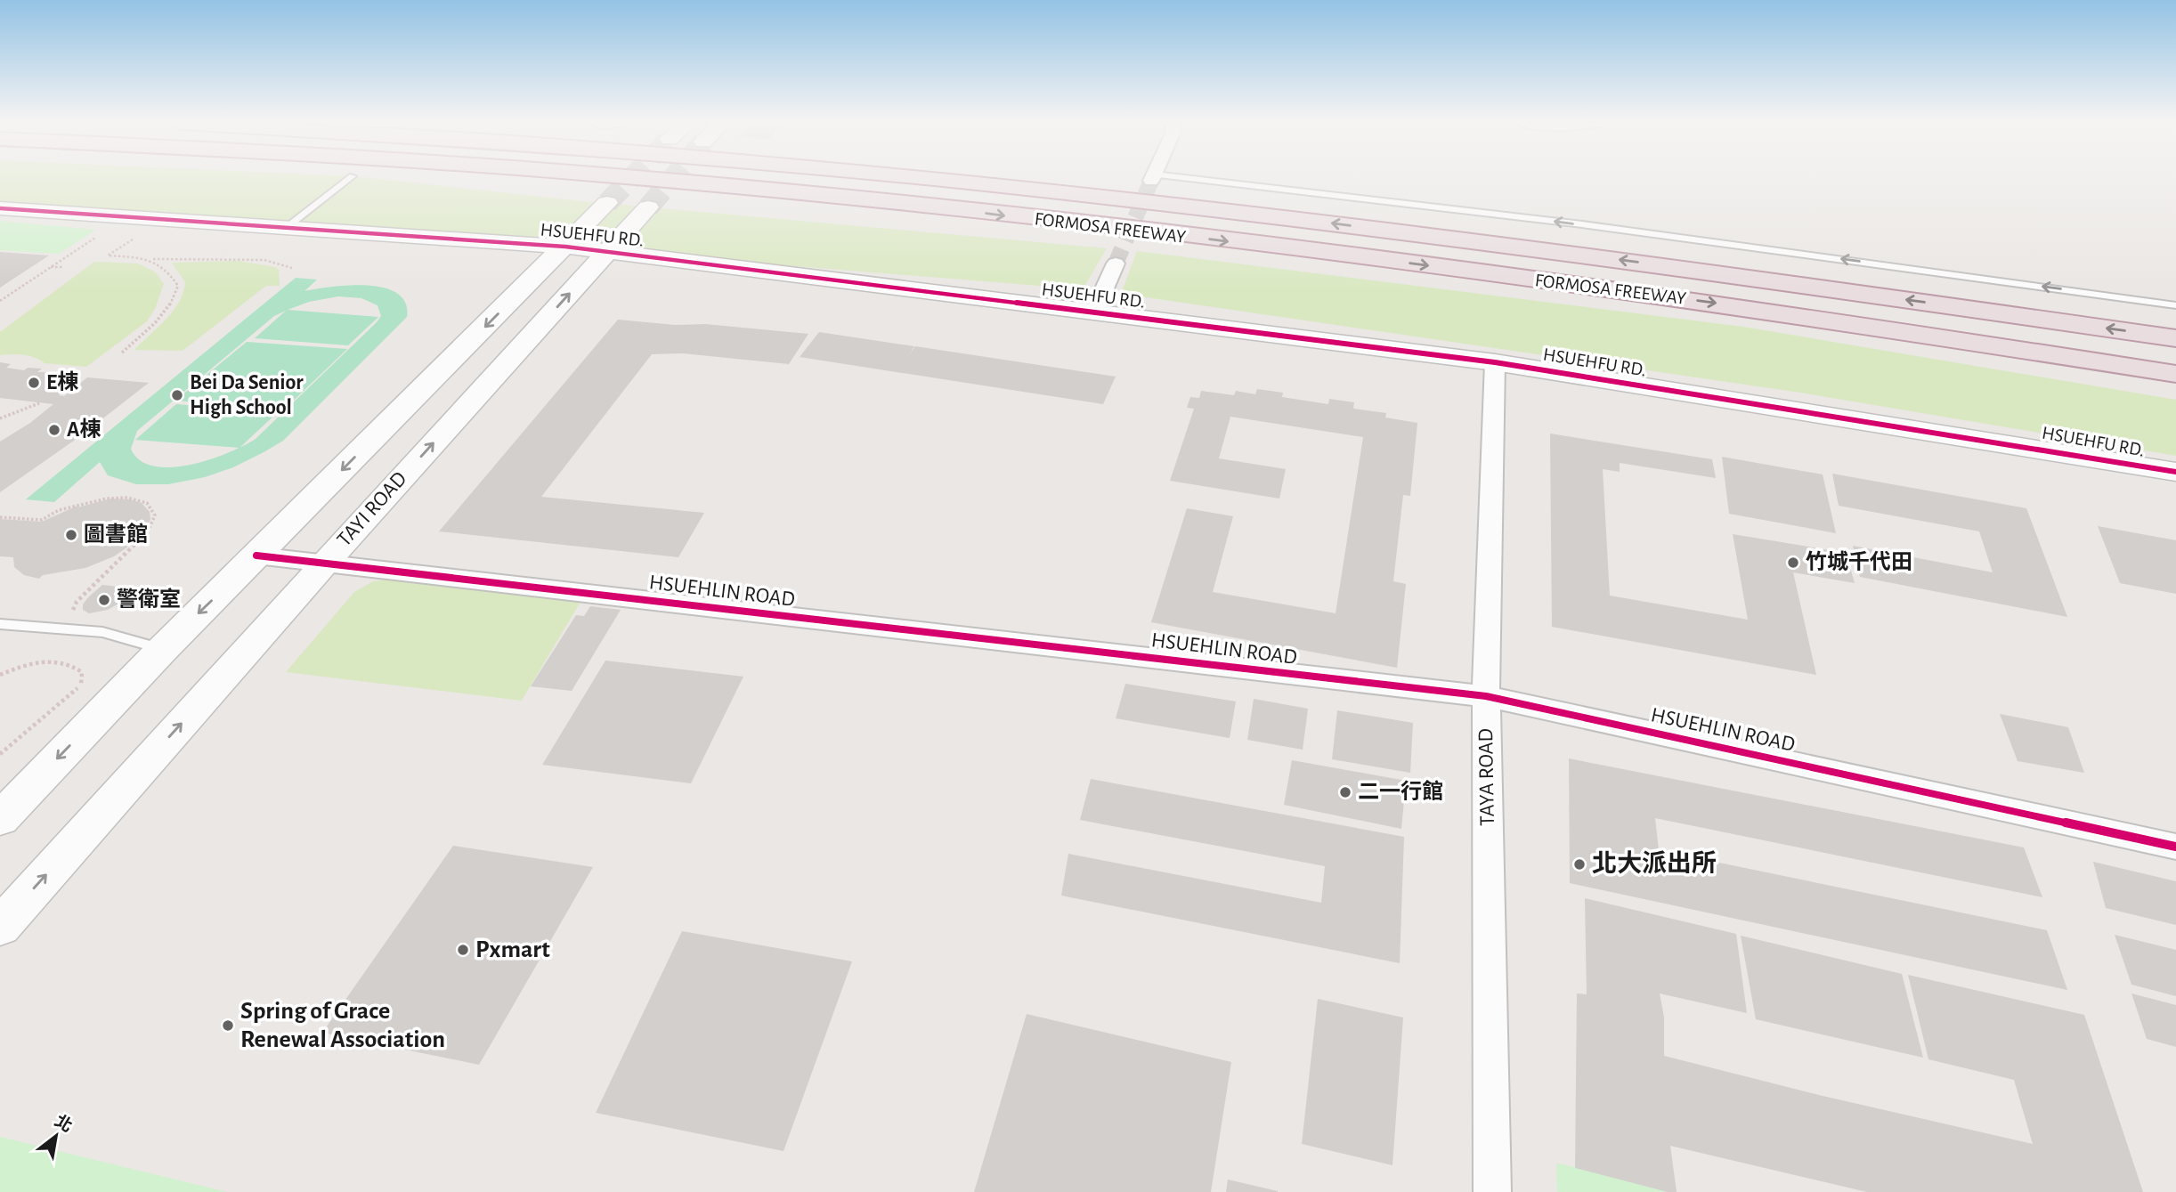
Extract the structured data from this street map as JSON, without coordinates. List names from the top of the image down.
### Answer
{
  "streets": {
    "highway": ["FORMOSA FREEWAY"],
    "street": [
      "HSUEHFU RD.",
      "TAYI ROAD",
      "HSUEHLIN ROAD",
      "TAYA ROAD"
    ]
  },
  "crossings": [
    ["HSUEHFU RD.", "TAYI ROAD"],
    ["HSUEHFU RD.", "TAYA ROAD"],
    ["TAYI ROAD", "HSUEHLIN ROAD"],
    ["HSUEHLIN ROAD", "TAYA ROAD"]
  ],
  "places": [
    "E棟",
    "Bei Da Senior High School",
    "A棟",
    "圖書館",
    "竹城千代田",
    "警衛室",
    "二一行館",
    "北大派出所",
    "Pxmart",
    "Spring of Grace Renewal Association"
  ],
  "north": "top right"
}
